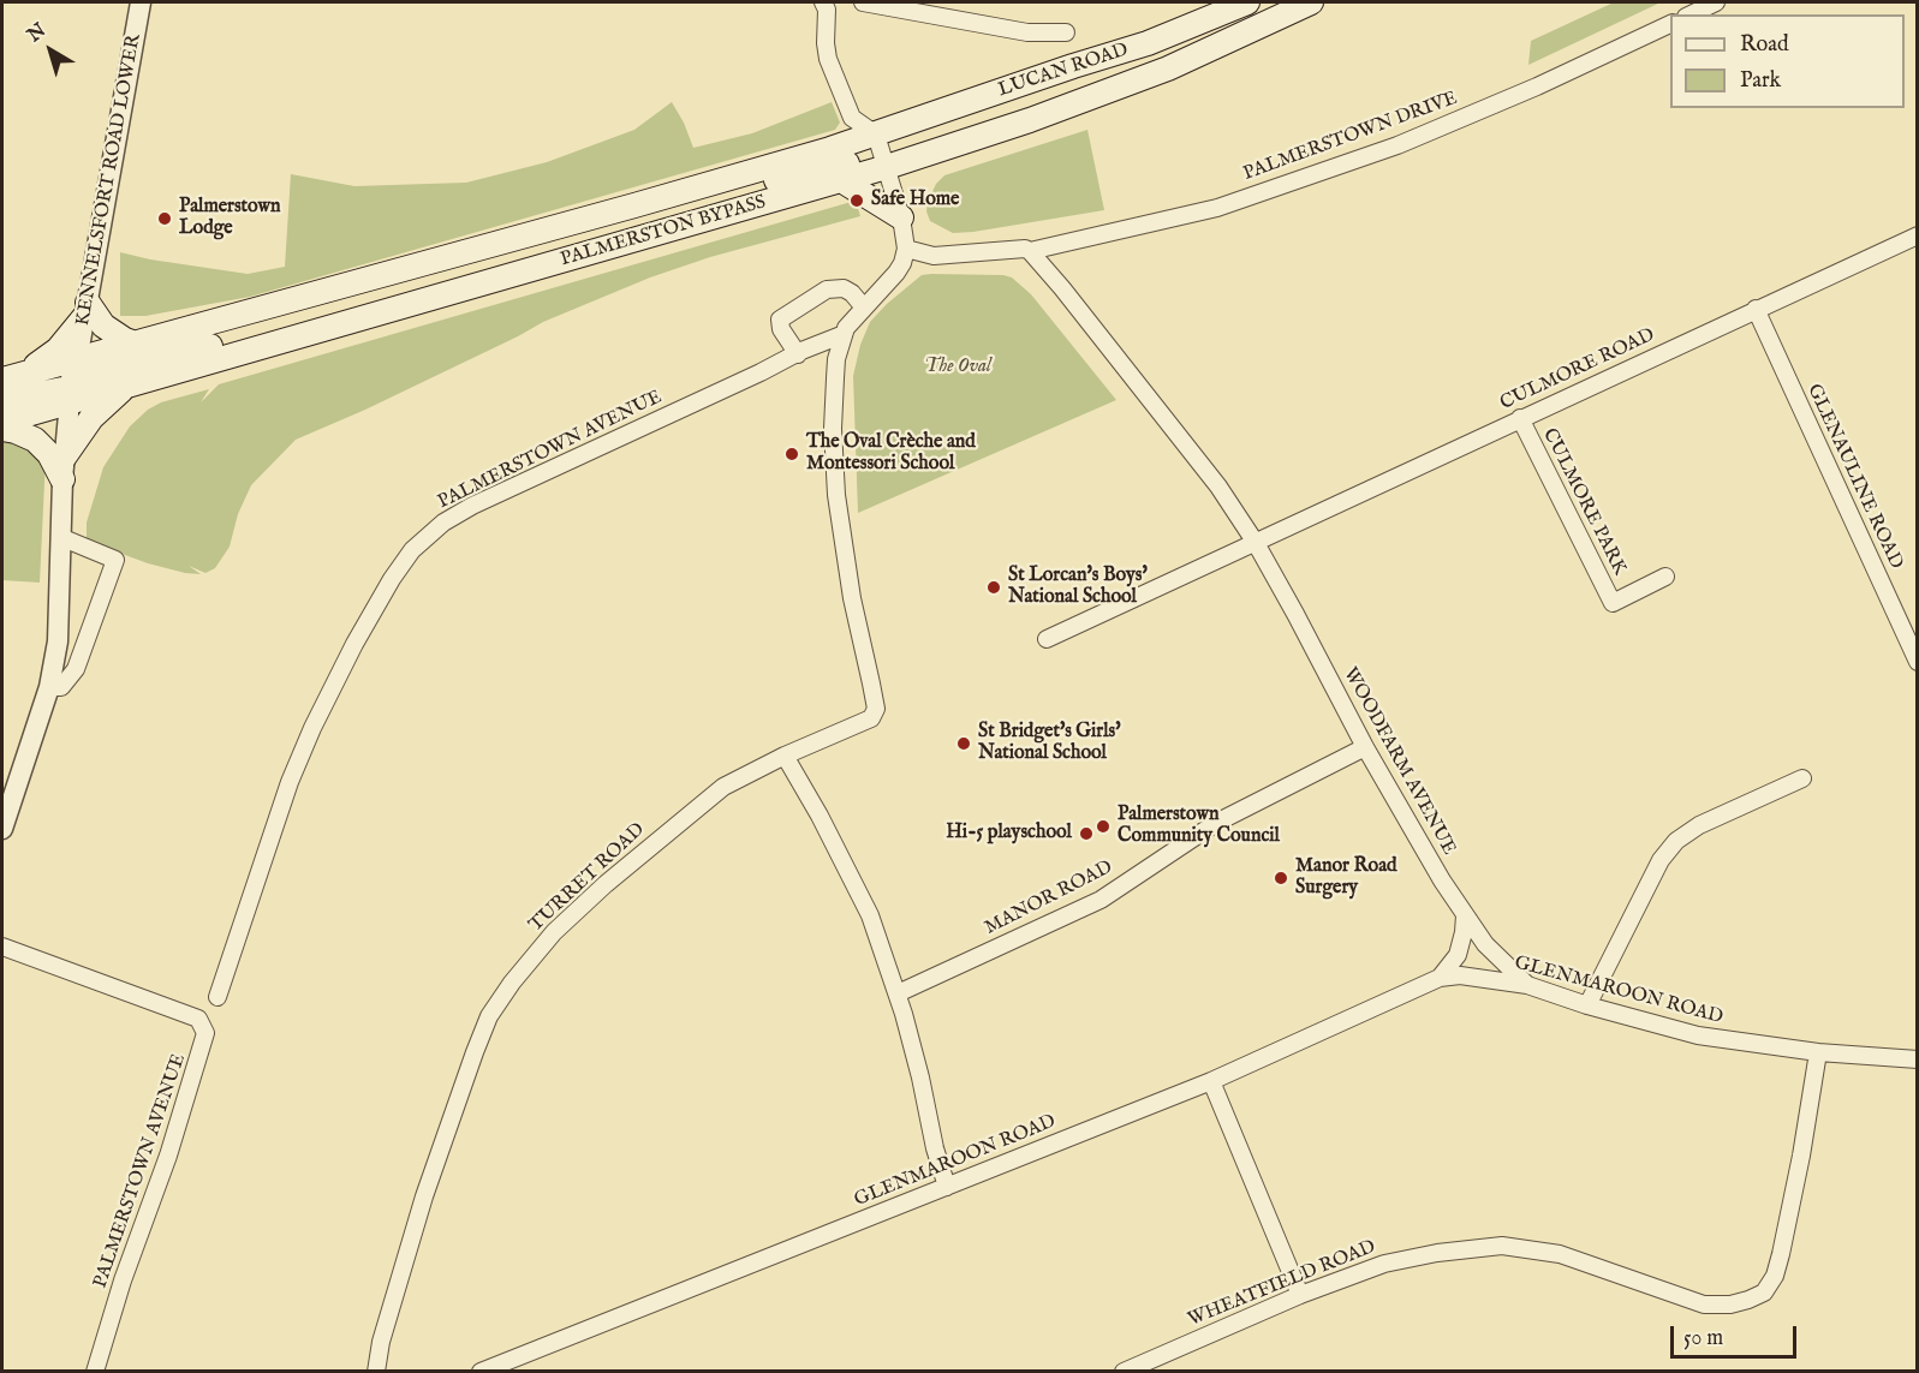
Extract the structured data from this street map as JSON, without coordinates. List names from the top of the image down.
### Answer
{
  "streets": {
    "main road": ["LUCAN ROAD", "PALMERSTON BYPASS"],
    "street": [
      "PALMERSTOWN DRIVE",
      "KENNELSFORT ROAD LOWER",
      "CULMORE ROAD",
      "PALMERSTOWN AVENUE",
      "GLENAULINE ROAD",
      "CULMORE PARK",
      "WOODFARM AVENUE",
      "TURRET ROAD",
      "MANOR ROAD",
      "GLENMAROON ROAD",
      "WHEATFIELD ROAD"
    ]
  },
  "crossings": [
    ["LUCAN ROAD", "PALMERSTON BYPASS"],
    ["KENNELSFORT ROAD LOWER", "PALMERSTON BYPASS"],
    ["CULMORE ROAD", "GLENAULINE ROAD"],
    ["CULMORE ROAD", "CULMORE PARK"],
    ["CULMORE ROAD", "WOODFARM AVENUE"],
    ["PALMERSTOWN AVENUE", "TURRET ROAD"],
    ["WOODFARM AVENUE", "MANOR ROAD"],
    ["WOODFARM AVENUE", "GLENMAROON ROAD"],
    ["GLENMAROON ROAD", "WHEATFIELD ROAD"]
  ],
  "parks": ["The Oval"],
  "places": [
    "Safe Home",
    "Palmerstown Lodge",
    "The Oval Crèche and Montessori School",
    "St Lorcan's Boys' National School",
    "St Bridget's Girls' National School",
    "Palmerstown Community Council",
    "Hi-5 playschool",
    "Manor Road Surgery"
  ],
  "legend": ["Road", "Park"],
  "scale_bar": "50 m",
  "north": "top left"
}
